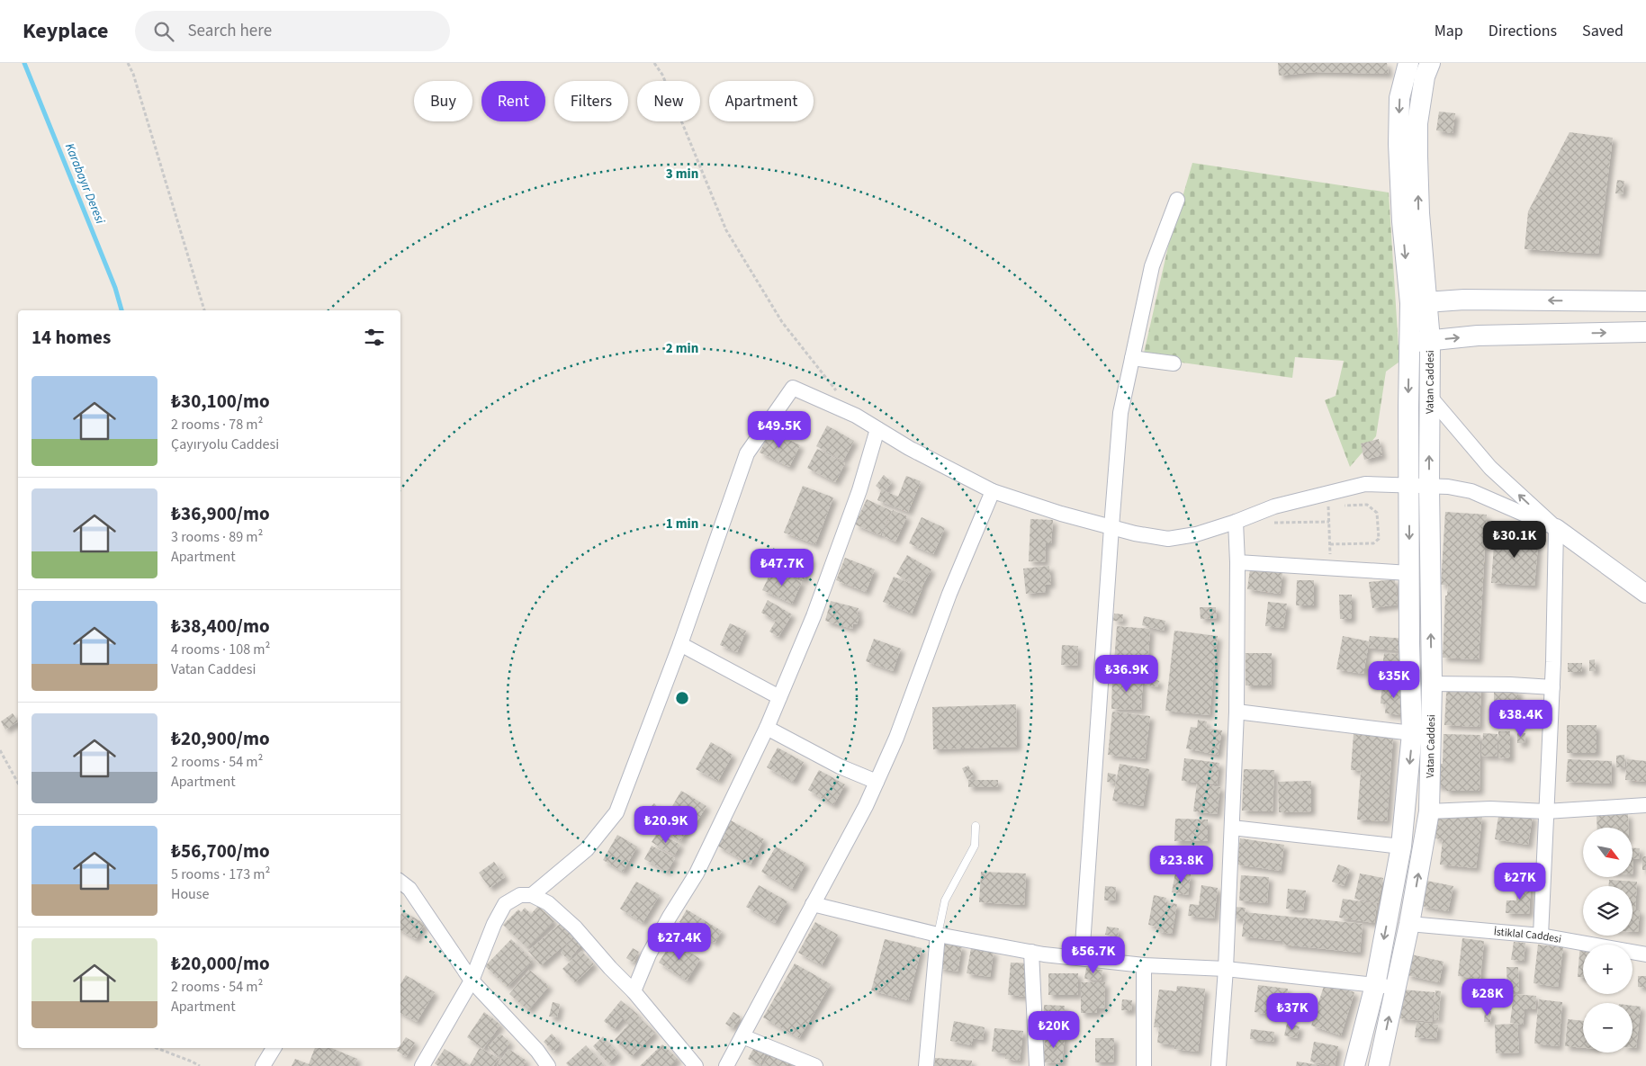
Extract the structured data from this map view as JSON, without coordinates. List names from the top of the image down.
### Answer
{
  "streets": {
    "main road": ["Vatan Caddesi"],
    "street": ["İstiklal Caddesi"]
  },
  "crossings": [
    ["Vatan Caddesi", "İstiklal Caddesi"]
  ],
  "water": ["Karabayır Deresi"],
  "north": "bottom right",
  "page": {
    "header": "Keyplace",
    "search": "Search here",
    "nav": ["Map", "Directions", "Saved"],
    "chip": [
      "Buy",
      "Rent",
      "Filters",
      "New",
      "Apartment"
    ],
    "heading": "14 homes",
    "list": [
      {
        "name": "₺30,100/mo",
        "note": "2 rooms · 78 m² · Çayıryolu Caddesi"
      },
      {
        "name": "₺36,900/mo",
        "note": "3 rooms · 89 m² · Apartment"
      },
      {
        "name": "₺38,400/mo",
        "note": "4 rooms · 108 m² · Vatan Caddesi"
      },
      {
        "name": "₺20,900/mo",
        "note": "2 rooms · 54 m² · Apartment"
      },
      {
        "name": "₺56,700/mo",
        "note": "5 rooms · 173 m² · House"
      },
      {
        "name": "₺20,000/mo",
        "note": "2 rooms · 54 m² · Apartment"
      }
    ],
    "price": [
      "₺49.5K",
      "₺30.1K",
      "₺47.7K",
      "₺36.9K",
      "₺35K",
      "₺38.4K",
      "₺20.9K",
      "₺23.8K",
      "₺27K",
      "₺27.4K",
      "₺56.7K",
      "₺28K",
      "₺37K",
      "₺20K"
    ],
    "map_buttons": ["+", "−"]
  },
  "rings": ["3 min", "2 min", "1 min"]
}
